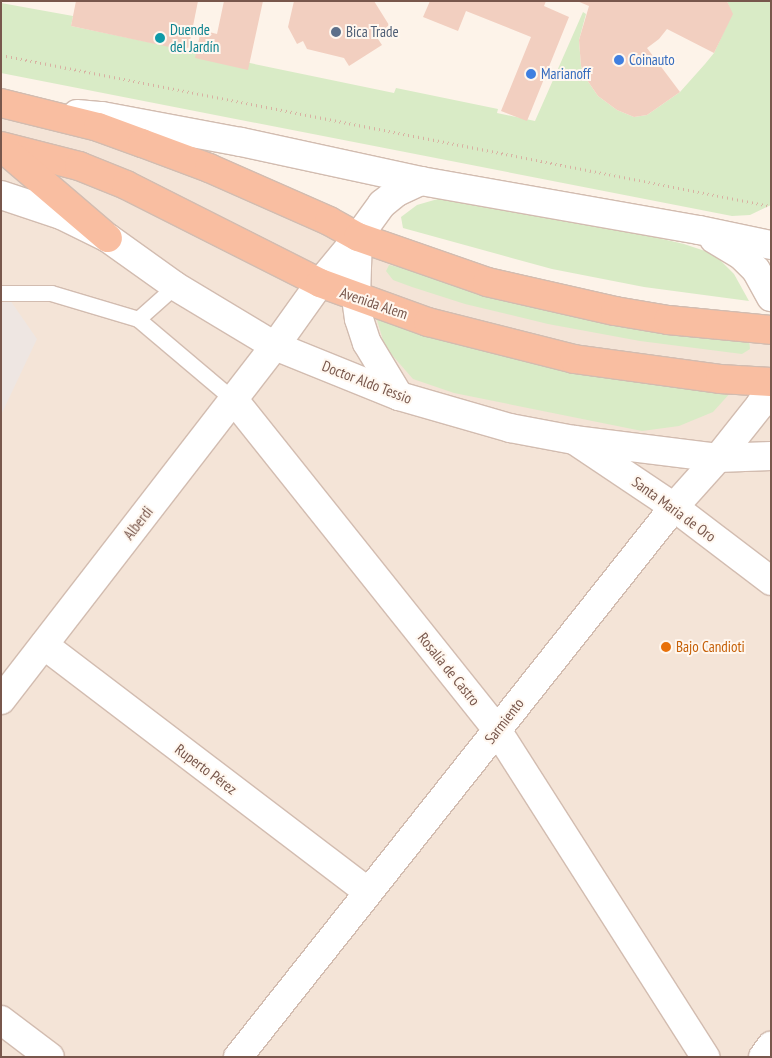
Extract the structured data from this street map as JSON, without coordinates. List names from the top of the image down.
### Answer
{
  "streets": {
    "highway": ["Avenida Alem"],
    "street": [
      "Doctor Aldo Tessio",
      "Santa Maria de Oro",
      "Alberdi",
      "Rosalía de Castro",
      "Sarmiento",
      "Ruperto Pérez"
    ]
  },
  "crossings": [
    ["Avenida Alem", "Alberdi"],
    ["Doctor Aldo Tessio", "Santa Maria de Oro"],
    ["Doctor Aldo Tessio", "Alberdi"],
    ["Doctor Aldo Tessio", "Sarmiento"],
    ["Santa Maria de Oro", "Sarmiento"],
    ["Alberdi", "Rosalía de Castro"],
    ["Alberdi", "Ruperto Pérez"],
    ["Rosalía de Castro", "Sarmiento"],
    ["Sarmiento", "Ruperto Pérez"]
  ],
  "places": [
    "Bica Trade",
    "Duende del Jardín",
    "Coinauto",
    "Marianoff",
    "Bajo Candioti"
  ]
}
